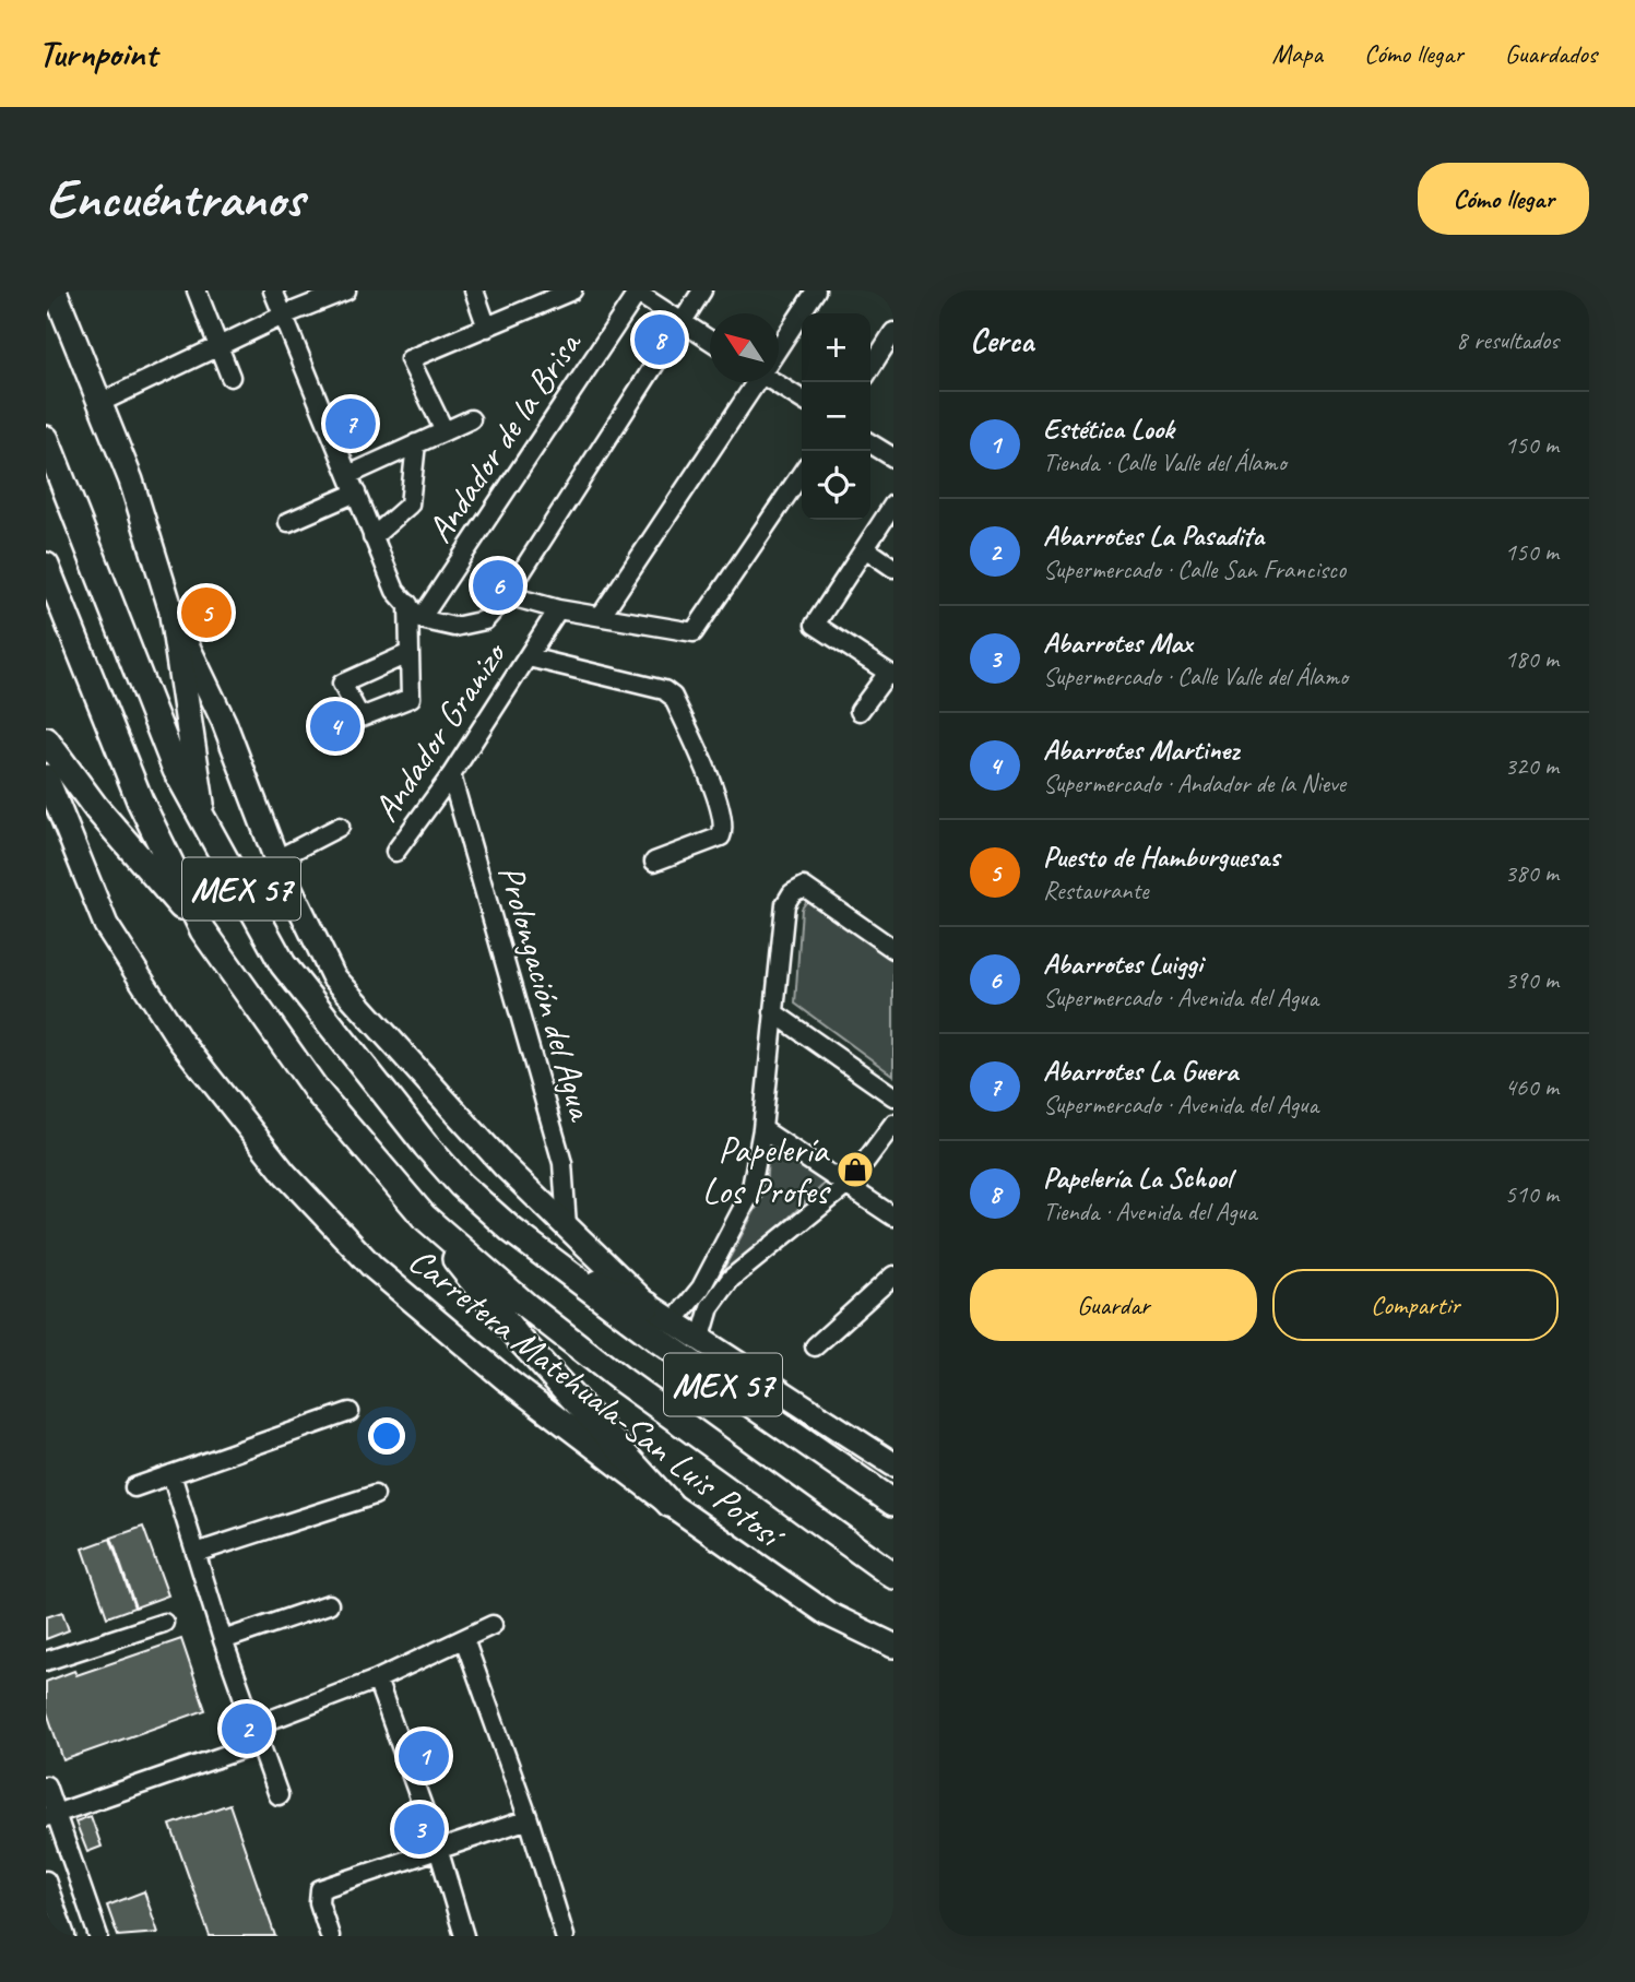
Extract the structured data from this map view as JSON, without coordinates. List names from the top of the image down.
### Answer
{
  "streets": {
    "highway": ["MEX 57"],
    "main road": ["Carretera Matehuala-San Luis Potosí"],
    "street": ["Andador de la Brisa", "Andador Granizo", "Prolongación del Agua"]
  },
  "crossings": [
    ["Andador Granizo", "Prolongación del Agua"]
  ],
  "places": {
    "shop": ["Papelería Los Profes"]
  },
  "north": "top left",
  "page": {
    "header": "Turnpoint",
    "nav": ["Mapa", "Cómo llegar", "Guardados"],
    "buttons": [
      "Cómo llegar",
      ["Guardar", "Compartir"]
    ],
    "title": "Encuéntranos",
    "heading": ["Cerca", "8 resultados"],
    "pins": [
      "8",
      "7",
      "6",
      "5",
      "4",
      "2",
      "1",
      "3"
    ],
    "map_buttons": ["+", "−"],
    "list": [
      {
        "mark": "1",
        "name": "Estética Look",
        "note": "Tienda · Calle Valle del Álamo",
        "value": "150 m"
      },
      {
        "mark": "2",
        "name": "Abarrotes La Pasadita",
        "note": "Supermercado · Calle San Francisco",
        "value": "150 m"
      },
      {
        "mark": "3",
        "name": "Abarrotes Max",
        "note": "Supermercado · Calle Valle del Álamo",
        "value": "180 m"
      },
      {
        "mark": "4",
        "name": "Abarrotes Martinez",
        "note": "Supermercado · Andador de la Nieve",
        "value": "320 m"
      },
      {
        "mark": "5",
        "name": "Puesto de Hamburguesas",
        "note": "Restaurante",
        "value": "380 m"
      },
      {
        "mark": "6",
        "name": "Abarrotes Luiggi",
        "note": "Supermercado · Avenida del Agua",
        "value": "390 m"
      },
      {
        "mark": "7",
        "name": "Abarrotes La Guera",
        "note": "Supermercado · Avenida del Agua",
        "value": "460 m"
      },
      {
        "mark": "8",
        "name": "Papelería La School",
        "note": "Tienda · Avenida del Agua",
        "value": "510 m"
      }
    ]
  }
}
